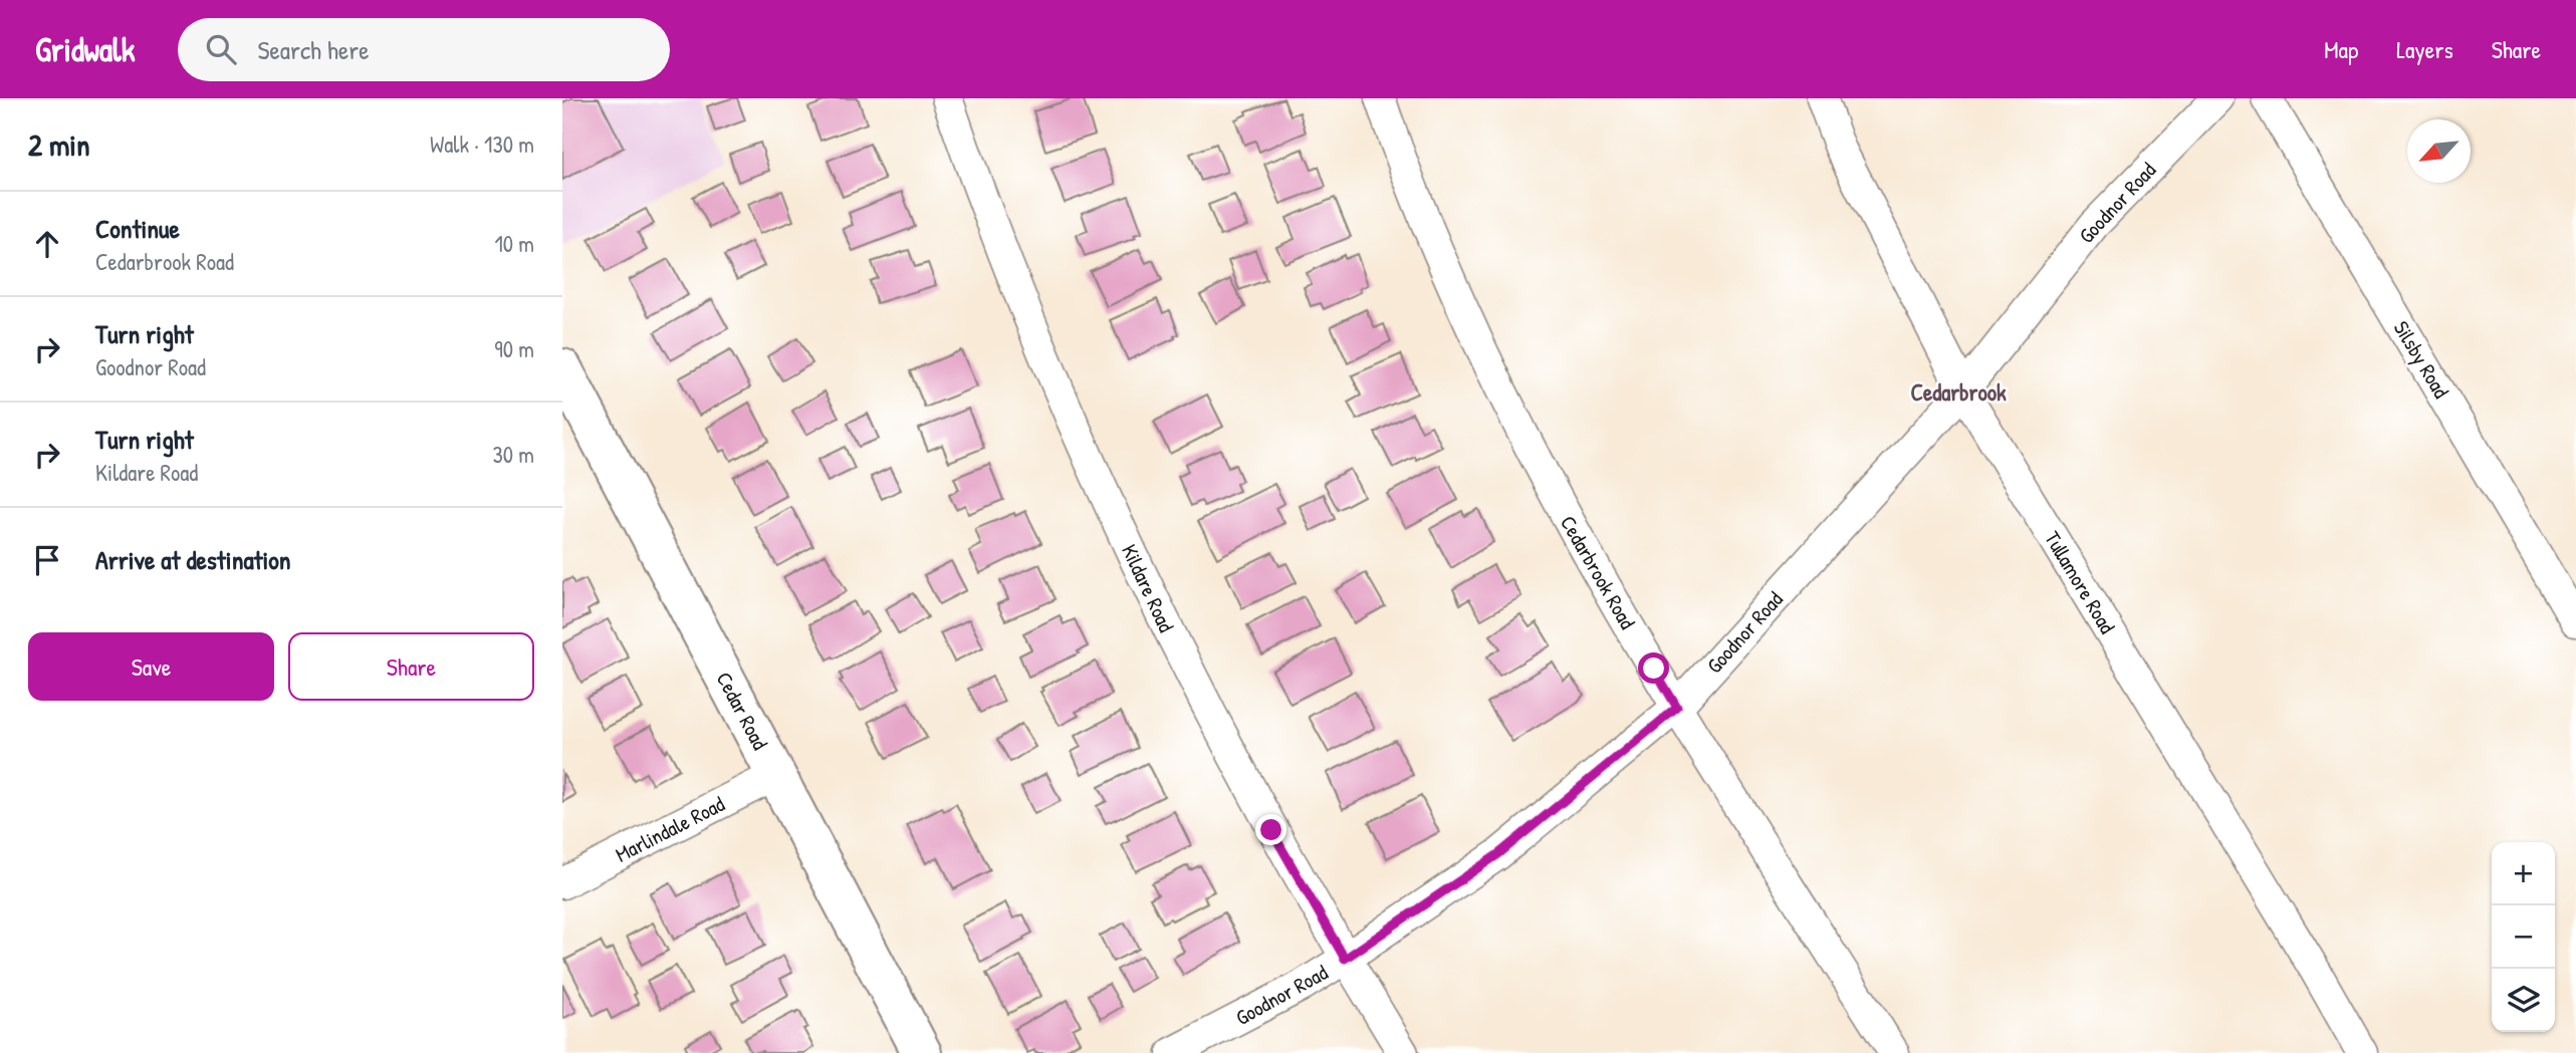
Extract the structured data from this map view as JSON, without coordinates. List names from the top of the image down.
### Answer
{
  "streets": {
    "main road": ["Cedar Road"],
    "street": [
      "Goodnor Road",
      "Silsby Road",
      "Cedarbrook Road",
      "Tullamore Road",
      "Kildare Road",
      "Marlindale Road"
    ]
  },
  "crossings": [
    ["Goodnor Road", "Cedarbrook Road"],
    ["Goodnor Road", "Tullamore Road"],
    ["Goodnor Road", "Kildare Road"],
    ["Cedar Road", "Marlindale Road"]
  ],
  "districts": ["Cedarbrook"],
  "north": "bottom left",
  "page": {
    "header": "Gridwalk",
    "search": "Search here",
    "nav": ["Map", "Layers", "Share"],
    "heading": ["2 min", "Walk · 130 m"],
    "list": [
      ["Continue", "Cedarbrook Road", "10 m"],
      ["Turn right", "Goodnor Road", "90 m"],
      ["Turn right", "Kildare Road", "30 m"],
      "Arrive at destination"
    ],
    "buttons": ["Save", "Share"],
    "map_buttons": ["+", "−"]
  }
}
